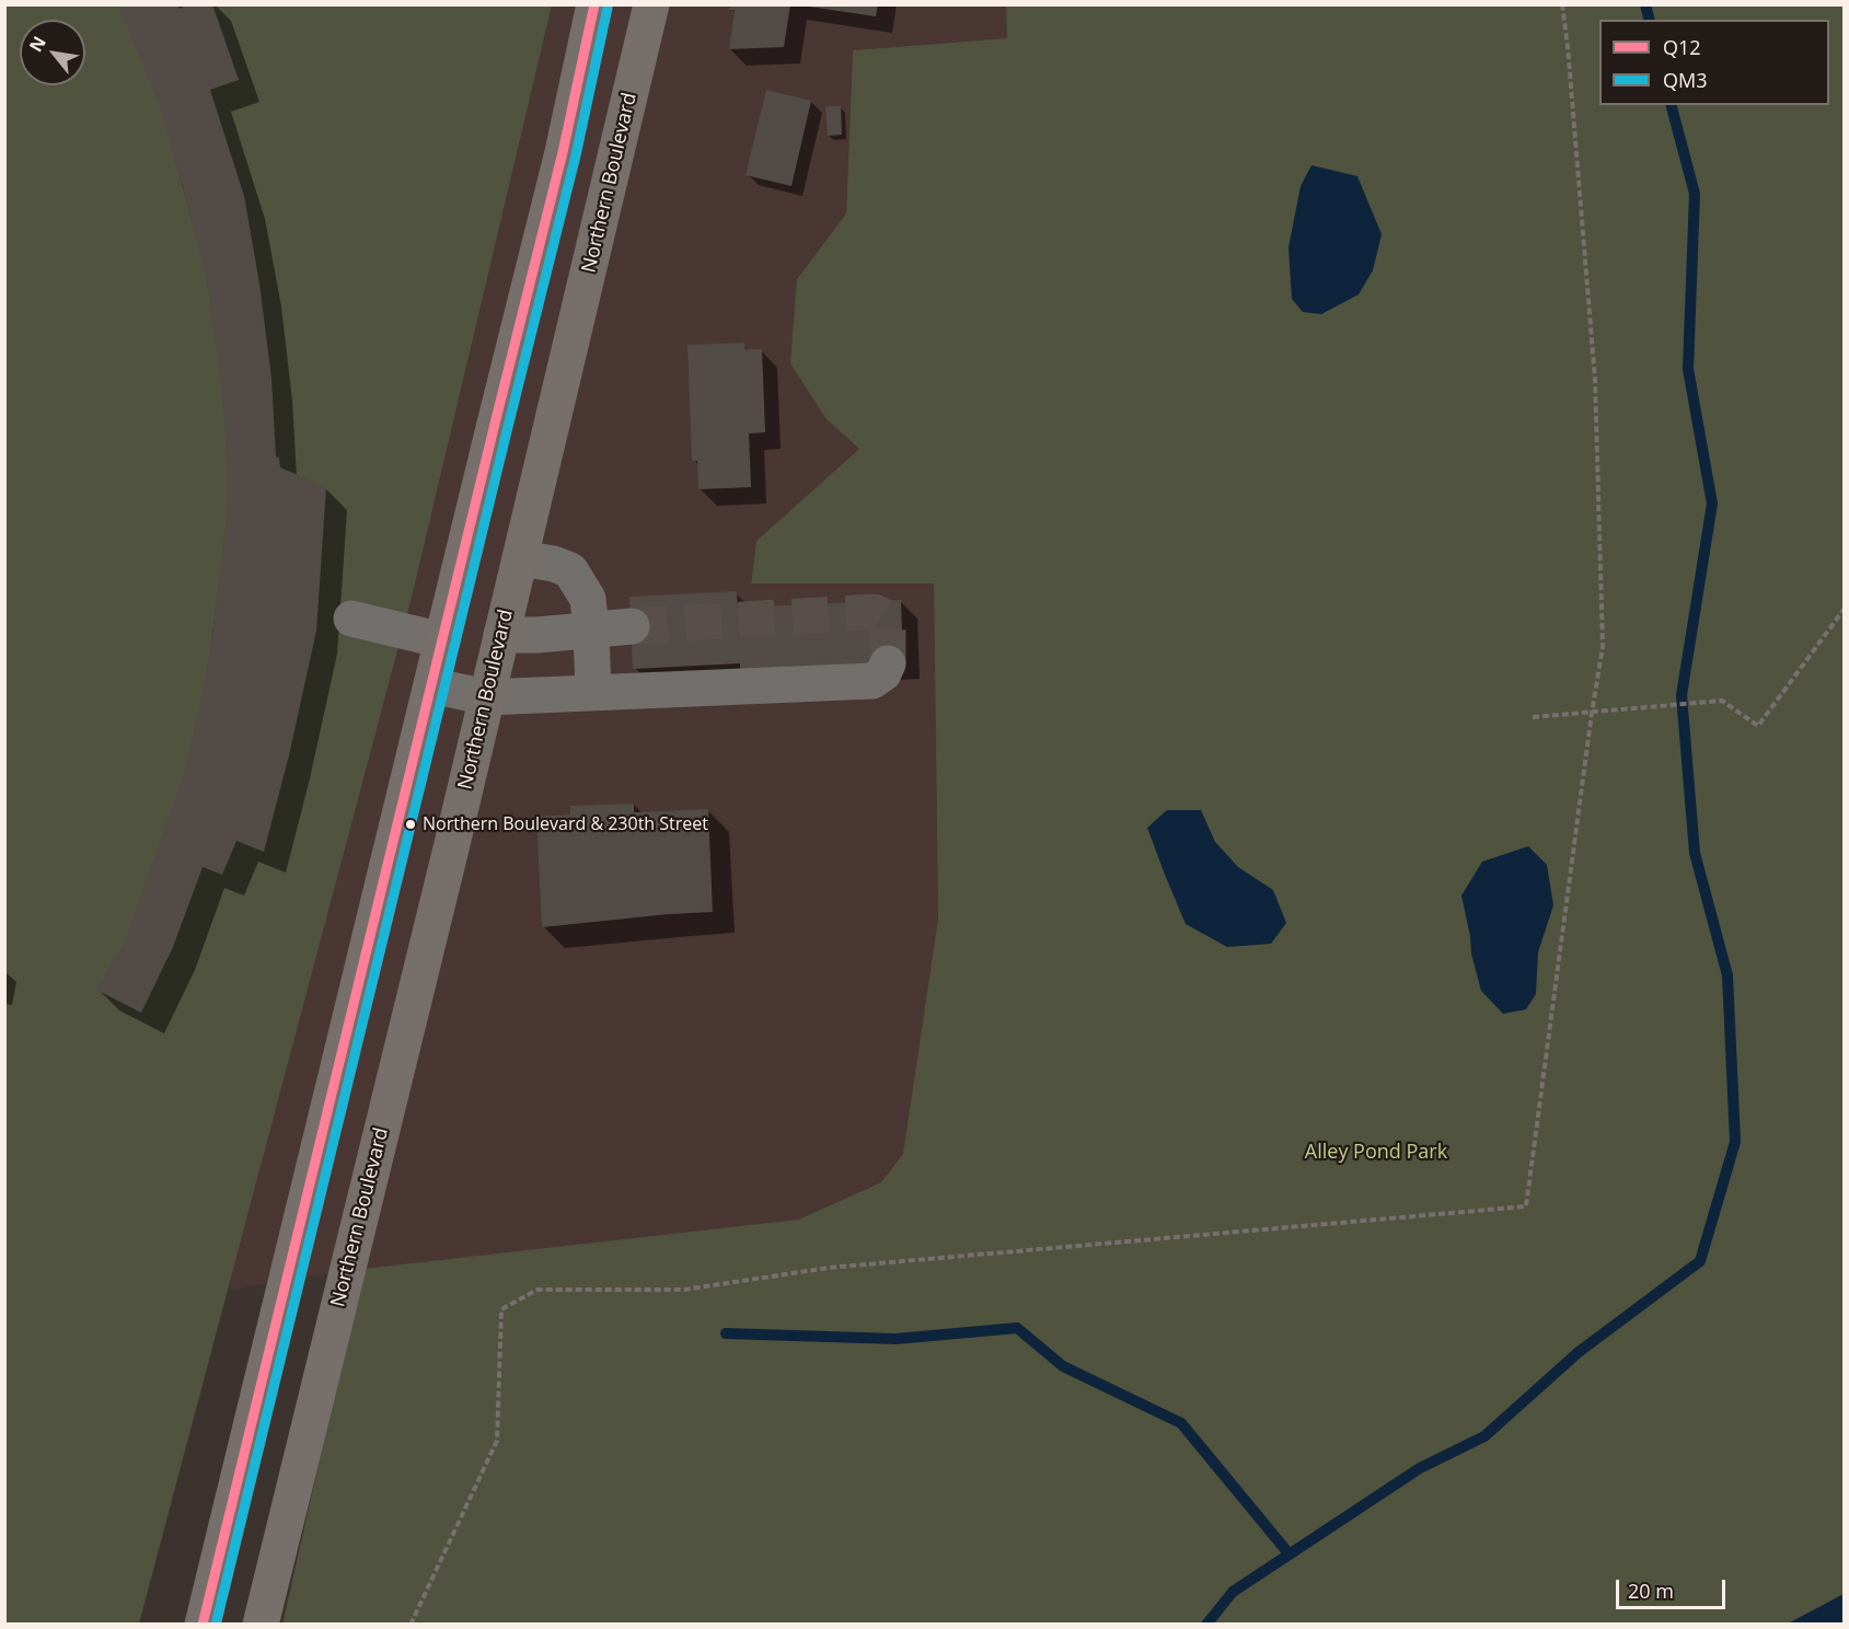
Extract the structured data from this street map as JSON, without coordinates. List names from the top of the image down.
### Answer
{
  "streets": {
    "main road": ["Northern Boulevard"]
  },
  "parks": ["Alley Pond Park"],
  "places": ["Northern Boulevard & 230th Street"],
  "lines": ["transit line Q12", "transit line QM3"],
  "legend": ["Q12", "QM3"],
  "scale_bar": "20 m",
  "north": "top left"
}
